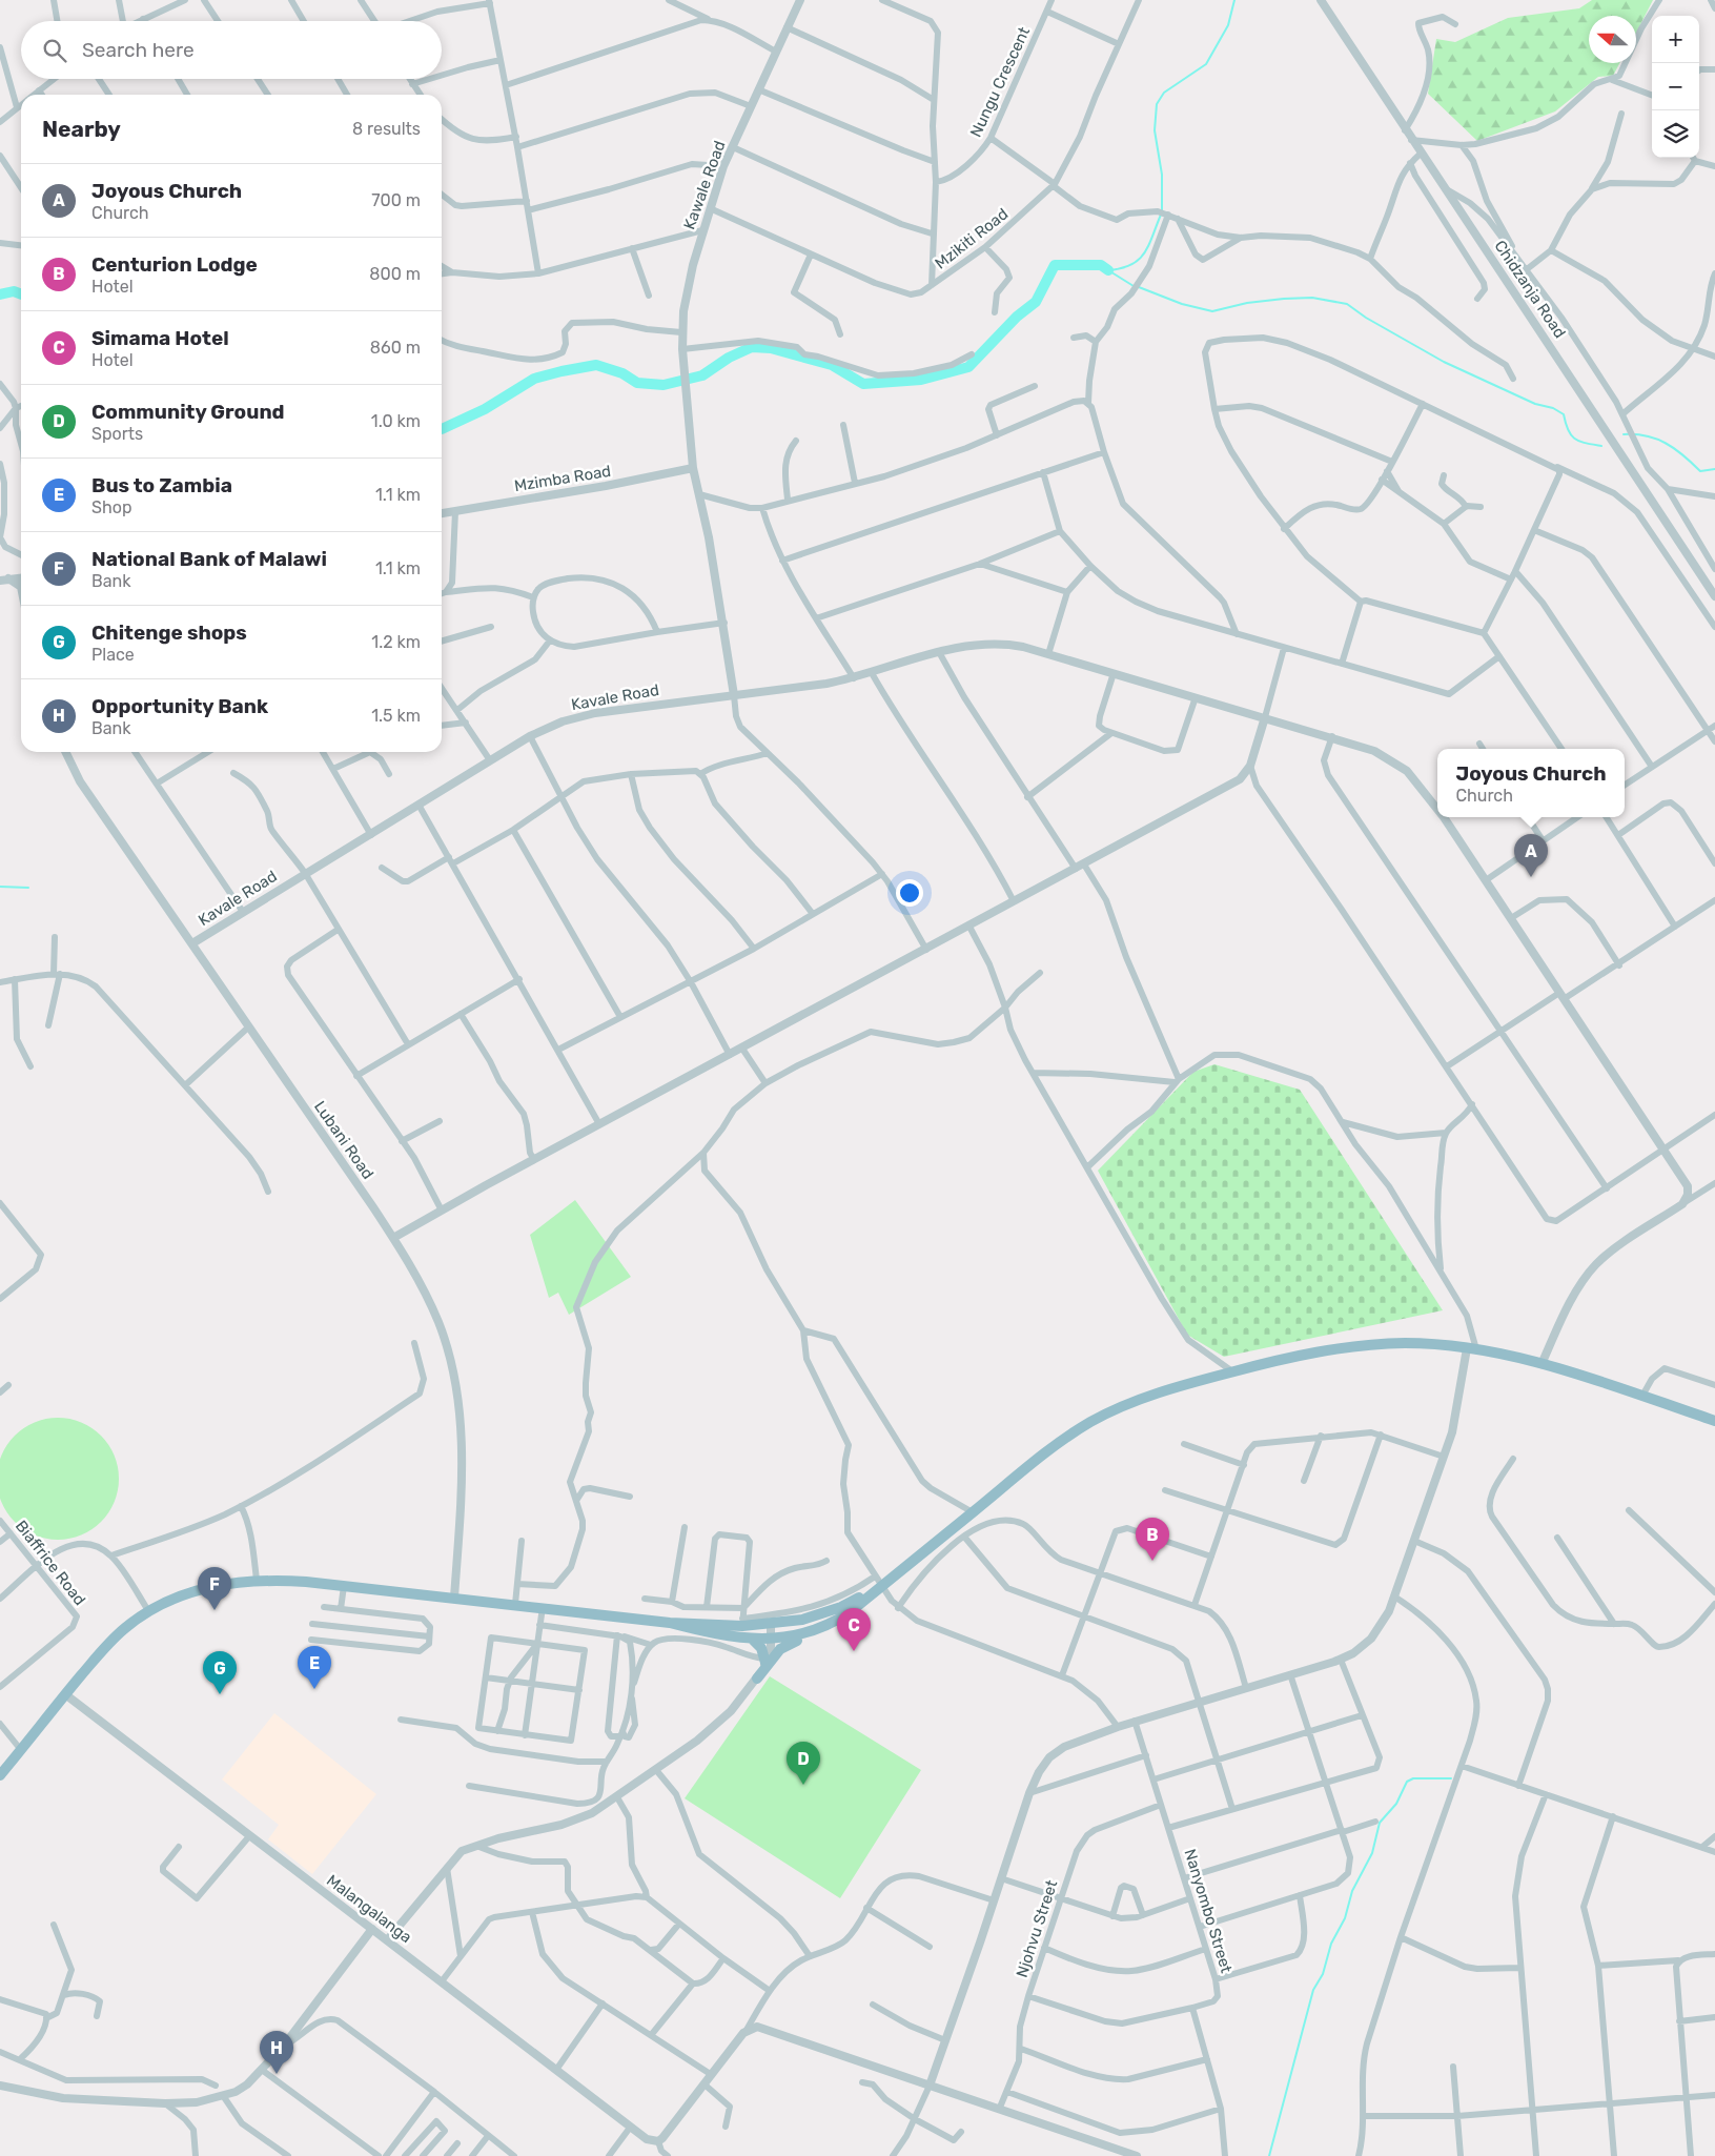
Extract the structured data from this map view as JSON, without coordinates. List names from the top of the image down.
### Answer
{
  "streets": {
    "street": [
      "Nungu Crescent",
      "Kawale Road",
      "Mzikiti Road",
      "Chidzanja Road",
      "Mzimba Road",
      "Kavale Road",
      "Lubani Road",
      "Biaffrice Road",
      "Malangalanga",
      "Nanyombo Street",
      "Njohvu Street"
    ]
  },
  "crossings": [
    ["Kawale Road", "Mzikiti Road"],
    ["Kawale Road", "Mzimba Road"],
    ["Kavale Road", "Lubani Road"],
    ["Nanyombo Street", "Njohvu Street"]
  ],
  "north": "left",
  "page": {
    "map_buttons": ["+", "−"],
    "search": "Search here",
    "heading": ["Nearby", "8 results"],
    "list": [
      {
        "mark": "A",
        "name": "Joyous Church",
        "note": "Church",
        "value": "700 m"
      },
      {
        "mark": "B",
        "name": "Centurion Lodge",
        "note": "Hotel",
        "value": "800 m"
      },
      {
        "mark": "C",
        "name": "Simama Hotel",
        "note": "Hotel",
        "value": "860 m"
      },
      {
        "mark": "D",
        "name": "Community Ground",
        "note": "Sports",
        "value": "1.0 km"
      },
      {
        "mark": "E",
        "name": "Bus to Zambia",
        "note": "Shop",
        "value": "1.1 km"
      },
      {
        "mark": "F",
        "name": "National Bank of Malawi",
        "note": "Bank",
        "value": "1.1 km"
      },
      {
        "mark": "G",
        "name": "Chitenge shops",
        "note": "Place",
        "value": "1.2 km"
      },
      {
        "mark": "H",
        "name": "Opportunity Bank",
        "note": "Bank",
        "value": "1.5 km"
      }
    ],
    "popup": ["Joyous Church", "Church"],
    "pins": [
      "A",
      "B",
      "F",
      "C",
      "E",
      "G",
      "D",
      "H"
    ]
  }
}
